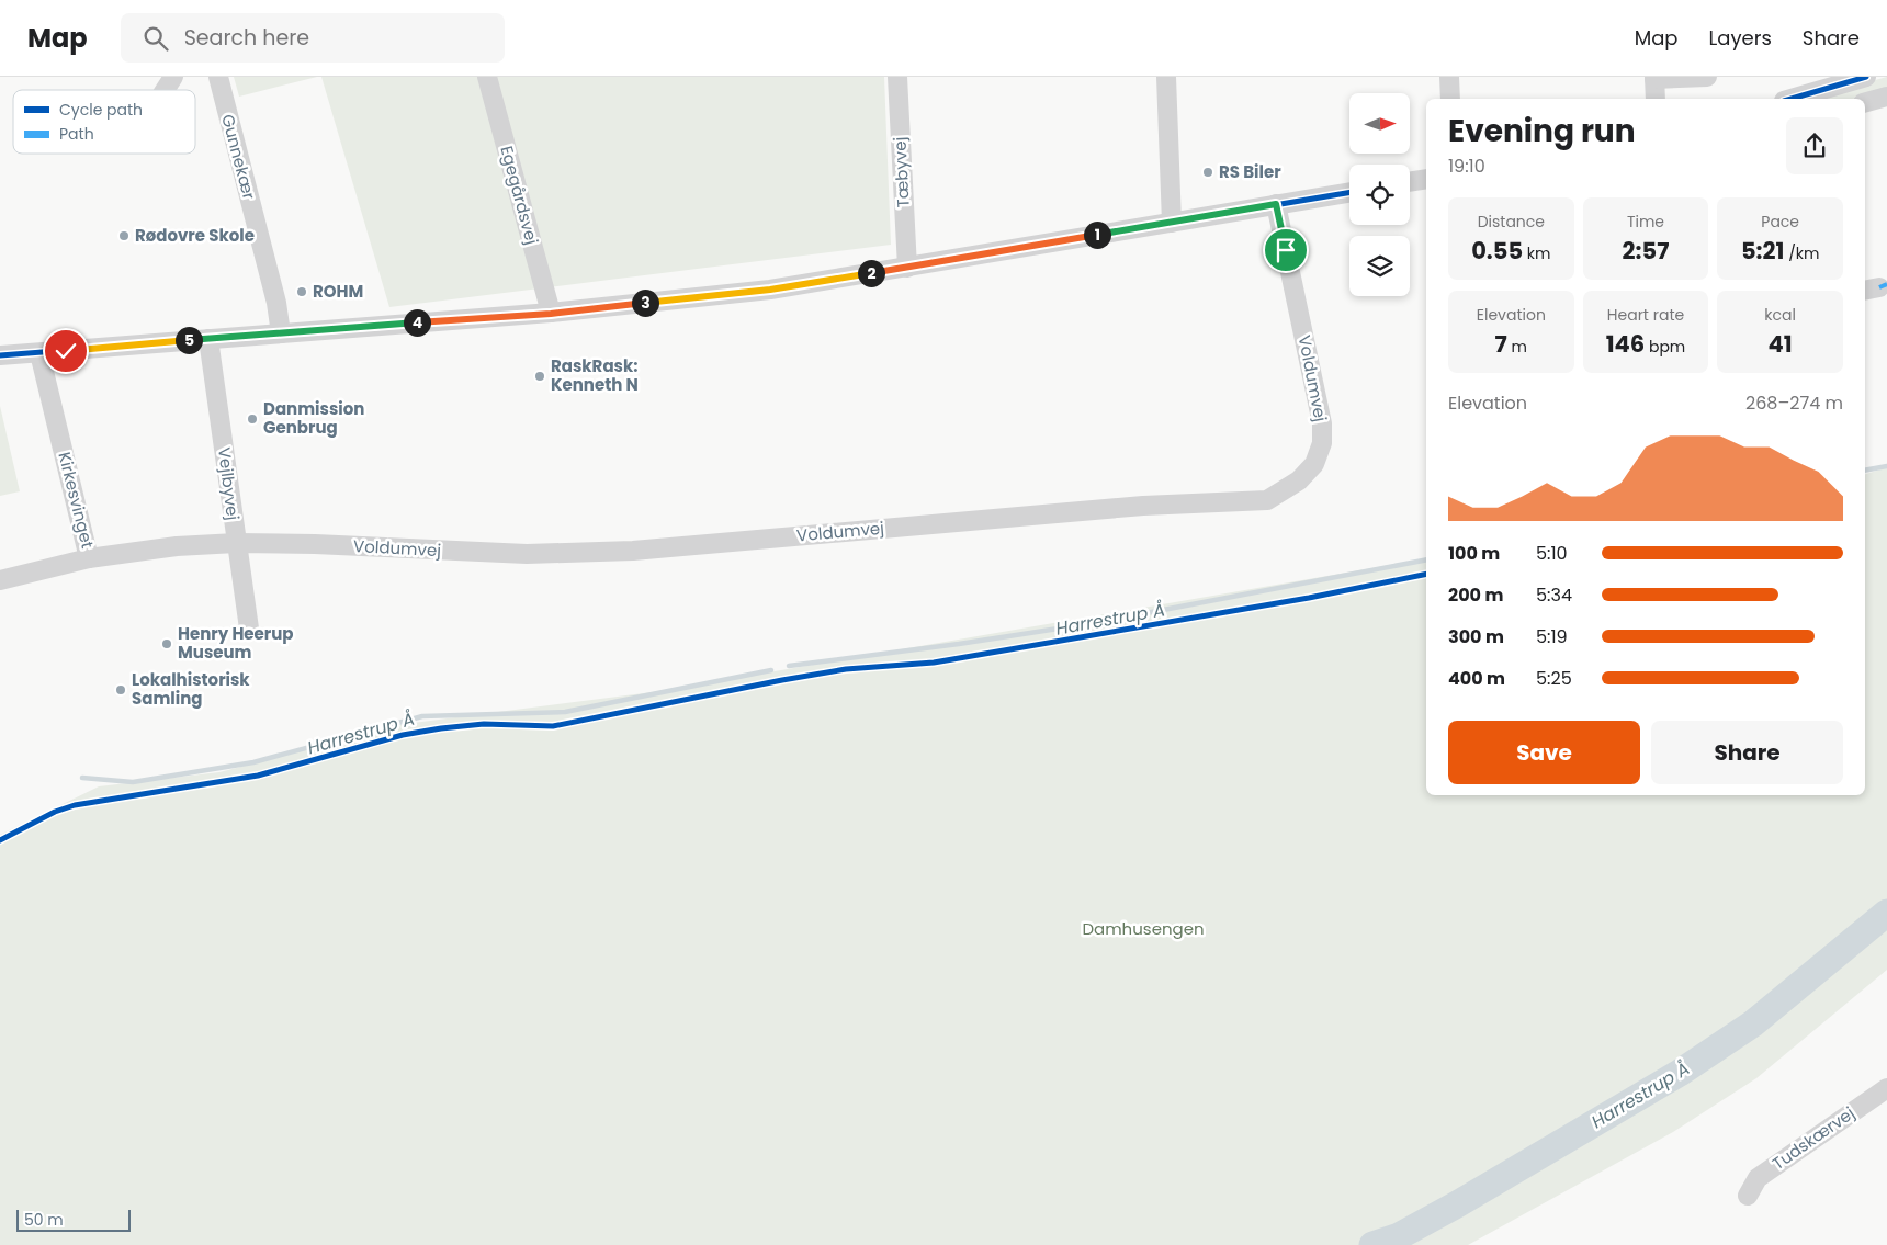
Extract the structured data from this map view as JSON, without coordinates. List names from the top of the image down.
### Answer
{
  "streets": {
    "street": [
      "Gunnekær",
      "Tæbyvej",
      "Egegårdsvej",
      "Voldumvej",
      "Vejlbyvej",
      "Kirkesvinget",
      "Tudskærvej"
    ]
  },
  "crossings": [
    ["Voldumvej", "Vejlbyvej"],
    ["Voldumvej", "Kirkesvinget"]
  ],
  "water": ["Harrestrup Å"],
  "parks": ["Damhusengen"],
  "places": [
    "RS Biler",
    "Rødovre Skole",
    "ROHM",
    "RaskRask: Kenneth N",
    "Danmission Genbrug",
    "Henry Heerup Museum",
    "Lokalhistorisk Samling"
  ],
  "legend": ["Cycle path", "Path"],
  "scale_bar": "50 m",
  "north": "right",
  "page": {
    "header": "Map",
    "search": "Search here",
    "nav": ["Map", "Layers", "Share"],
    "heading": ["Evening run", "19:10"],
    "stats": [
      ["Distance", "0.55 km"],
      ["Time", "2:57"],
      ["Pace", "5:21 /km"],
      ["Elevation", "7 m"],
      ["Heart rate", "146 bpm"],
      ["kcal", "41"]
    ],
    "pins": [
      "1",
      "2",
      "3",
      "4",
      "5"
    ],
    "chart": ["Elevation", "268–274 m"],
    "list": [
      {
        "name": "100 m",
        "note": "5:10"
      },
      {
        "name": "200 m",
        "note": "5:34"
      },
      {
        "name": "300 m",
        "note": "5:19"
      },
      {
        "name": "400 m",
        "note": "5:25"
      }
    ],
    "buttons": ["Save", "Share"],
    "scale": "50 m"
  }
}
